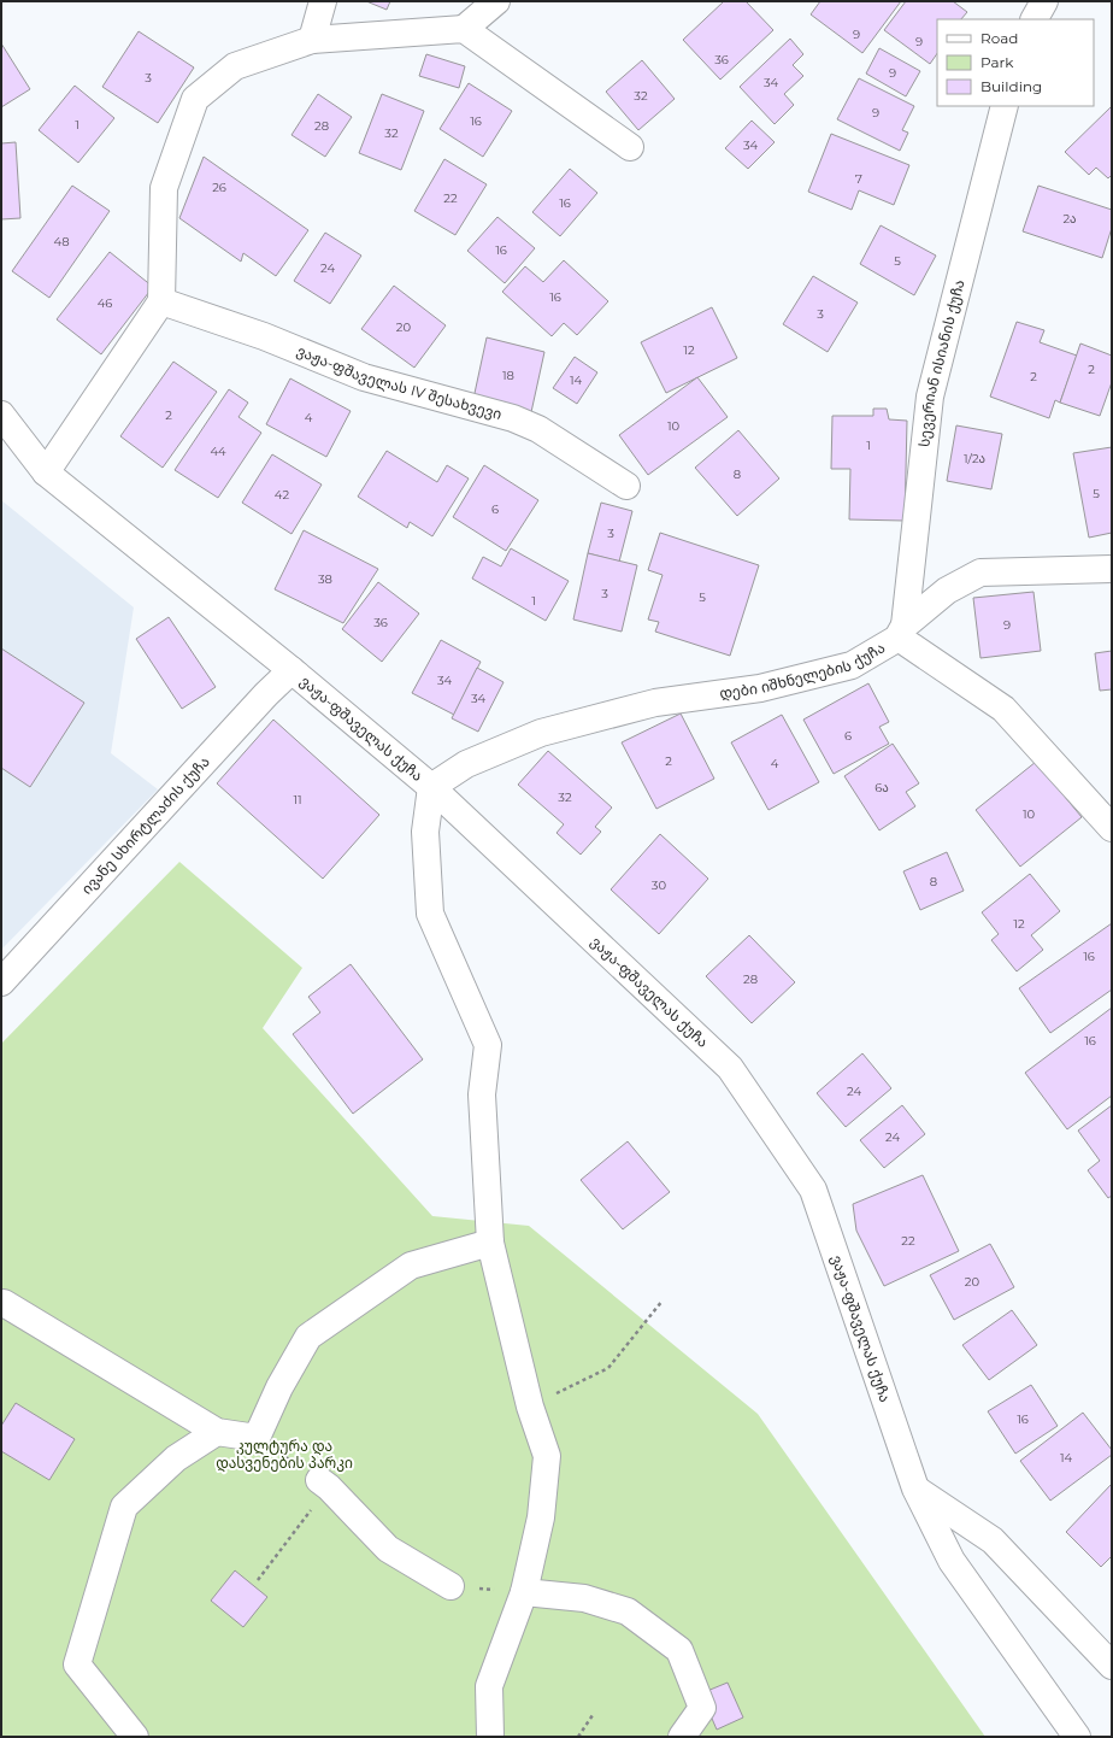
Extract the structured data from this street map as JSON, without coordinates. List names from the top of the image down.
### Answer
{
  "streets": {
    "street": [
      "სევერიან ისიანის ქუჩა",
      "ვაჟა-ფშაველას IV შესახვევი",
      "დები იშხნელების ქუჩა",
      "ვაჟა-ფშაველას ქუჩა",
      "ივანე სხირტლაძის ქუჩა"
    ]
  },
  "crossings": [
    ["სევერიან ისიანის ქუჩა", "დები იშხნელების ქუჩა"],
    ["დები იშხნელების ქუჩა", "ვაჟა-ფშაველას ქუჩა"],
    ["ვაჟა-ფშაველას ქუჩა", "ივანე სხირტლაძის ქუჩა"]
  ],
  "parks": ["კულტურა და დასვენების პარკი"],
  "house_numbers": [
    "9",
    "9",
    "36",
    "9",
    "3",
    "34",
    "32",
    "9",
    "16",
    "1",
    "28",
    "32",
    "34",
    "7",
    "26",
    "22",
    "16",
    "2ა",
    "48",
    "16",
    "5",
    "24",
    "16",
    "46",
    "3",
    "20",
    "12",
    "2",
    "18",
    "2",
    "14",
    "2",
    "4",
    "10",
    "1",
    "44",
    "1/2ა",
    "8",
    "5",
    "42",
    "6",
    "3",
    "38",
    "3",
    "5",
    "1",
    "36",
    "9",
    "34",
    "34",
    "6",
    "2",
    "4",
    "6ა",
    "32",
    "11",
    "10",
    "8",
    "30",
    "12",
    "16",
    "28",
    "16",
    "24",
    "24",
    "22",
    "20",
    "16",
    "14"
  ],
  "legend": ["Road", "Park", "Building"]
}
